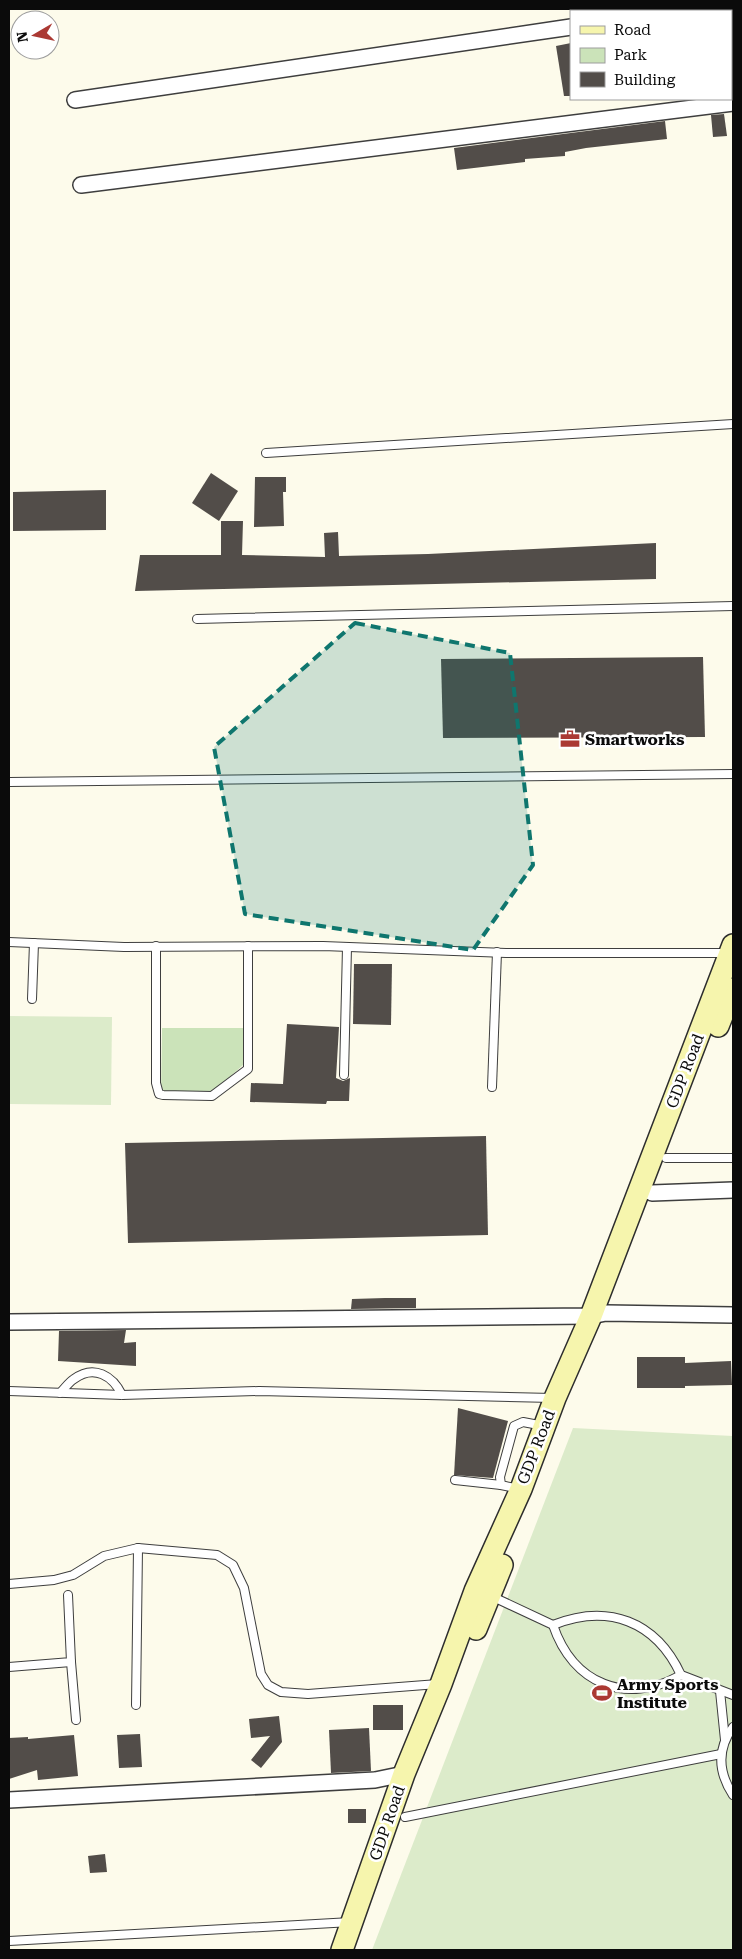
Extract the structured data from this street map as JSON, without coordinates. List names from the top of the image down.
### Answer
{
  "streets": {
    "main road": ["GDP Road"]
  },
  "places": {
    "office": ["Smartworks"],
    "sports": ["Army Sports Institute"]
  },
  "legend": ["Road", "Park", "Building"],
  "north": "left"
}
